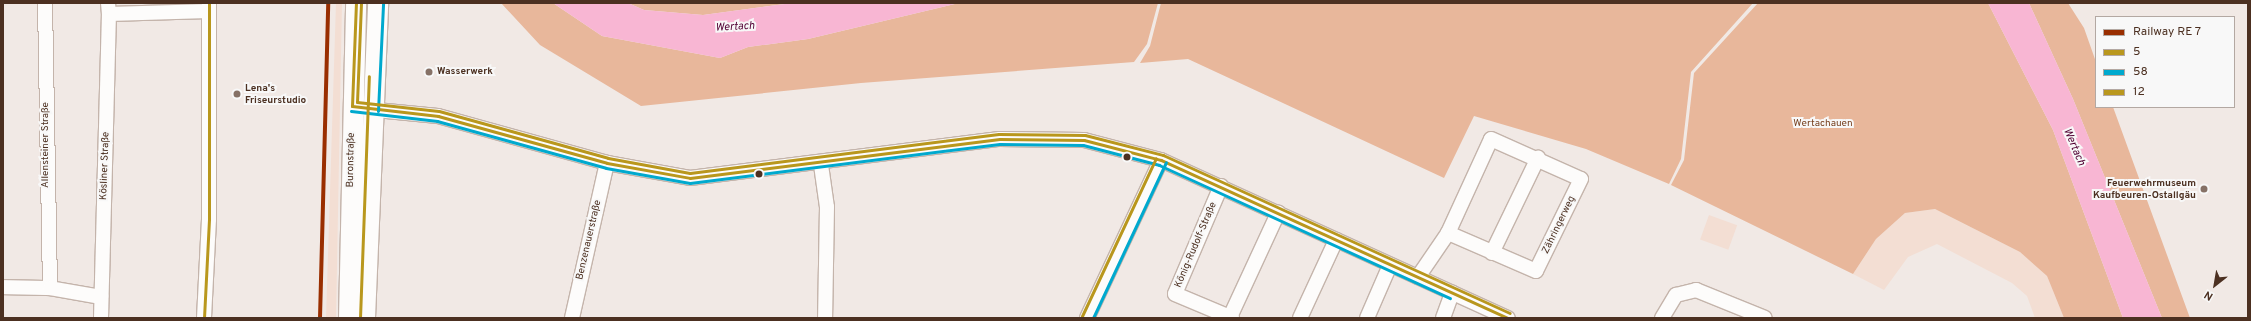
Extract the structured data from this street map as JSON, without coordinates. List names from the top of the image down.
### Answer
{
  "streets": {
    "street": [
      "Allensteiner Straße",
      "Buronstraße",
      "Kösliner Straße",
      "Zähringerweg",
      "Benzenauerstraße",
      "König-Rudolf-Straße"
    ]
  },
  "water": ["Wertach"],
  "parks": ["Wertachauen"],
  "places": ["Wasserwerk", "Lena's Friseurstudio", "Feuerwehrmuseum Kaufbeuren-Ostallgäu"],
  "lines": ["transit line 5", "transit line 58", "transit line 12"],
  "legend": [
    "Railway RE 7",
    "5",
    "58",
    "12"
  ],
  "north": "bottom left"
}
